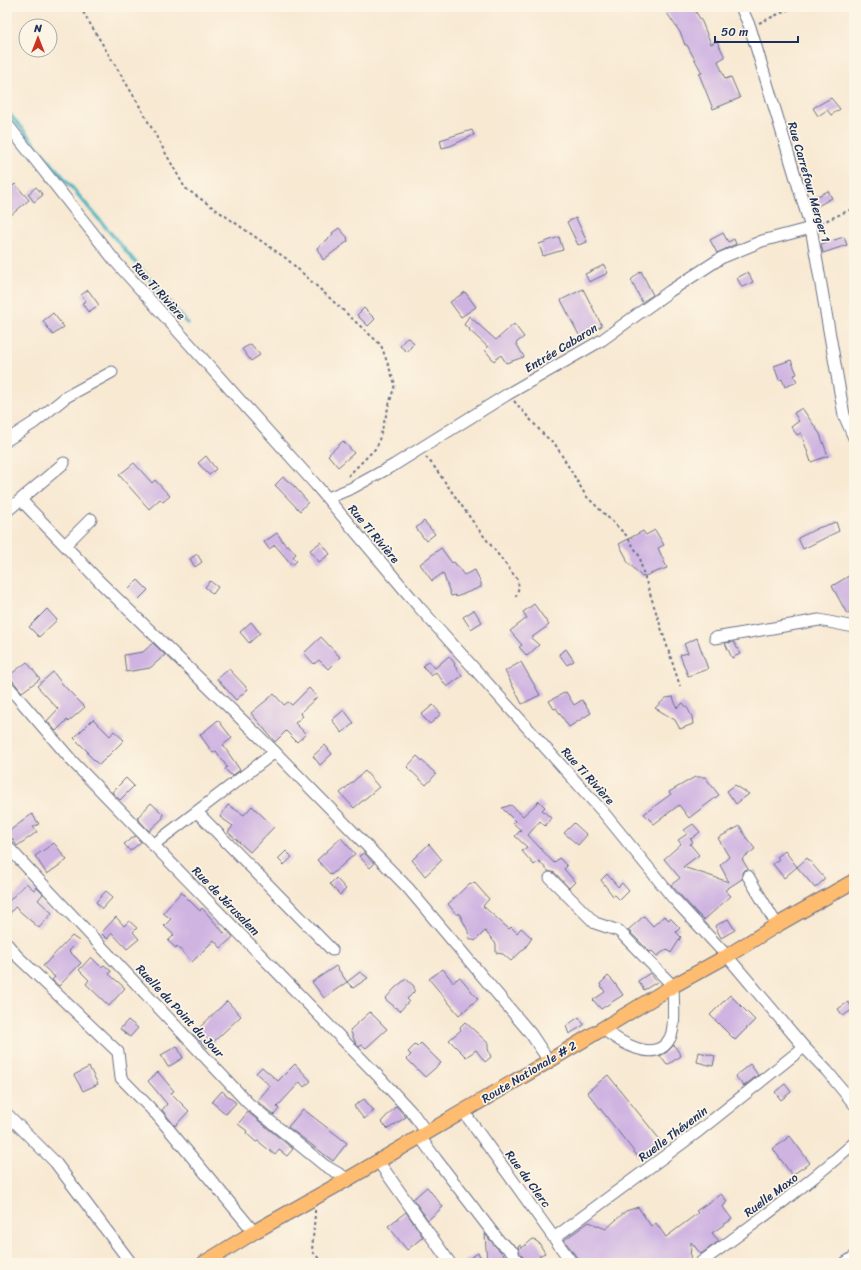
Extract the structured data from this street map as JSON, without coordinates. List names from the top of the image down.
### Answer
{
  "streets": {
    "main road": ["Route Nationale # 2"],
    "street": [
      "Rue Carrefour Merger 1",
      "Rue Ti Rivière",
      "Entrée Cabaron",
      "Rue de Jérusalem",
      "Ruelle du Point du Jour",
      "Ruelle Thévenin",
      "Rue du Clerc",
      "Ruelle Maxo"
    ]
  },
  "crossings": [
    ["Rue Carrefour Merger 1", "Entrée Cabaron"],
    ["Rue Ti Rivière", "Entrée Cabaron"],
    ["Rue Ti Rivière", "Route Nationale # 2"],
    ["Rue Ti Rivière", "Ruelle Thévenin"],
    ["Rue de Jérusalem", "Route Nationale # 2"],
    ["Ruelle du Point du Jour", "Route Nationale # 2"],
    ["Route Nationale # 2", "Rue du Clerc"],
    ["Ruelle Thévenin", "Rue du Clerc"]
  ],
  "scale_bar": "50 m",
  "north": "top"
}
